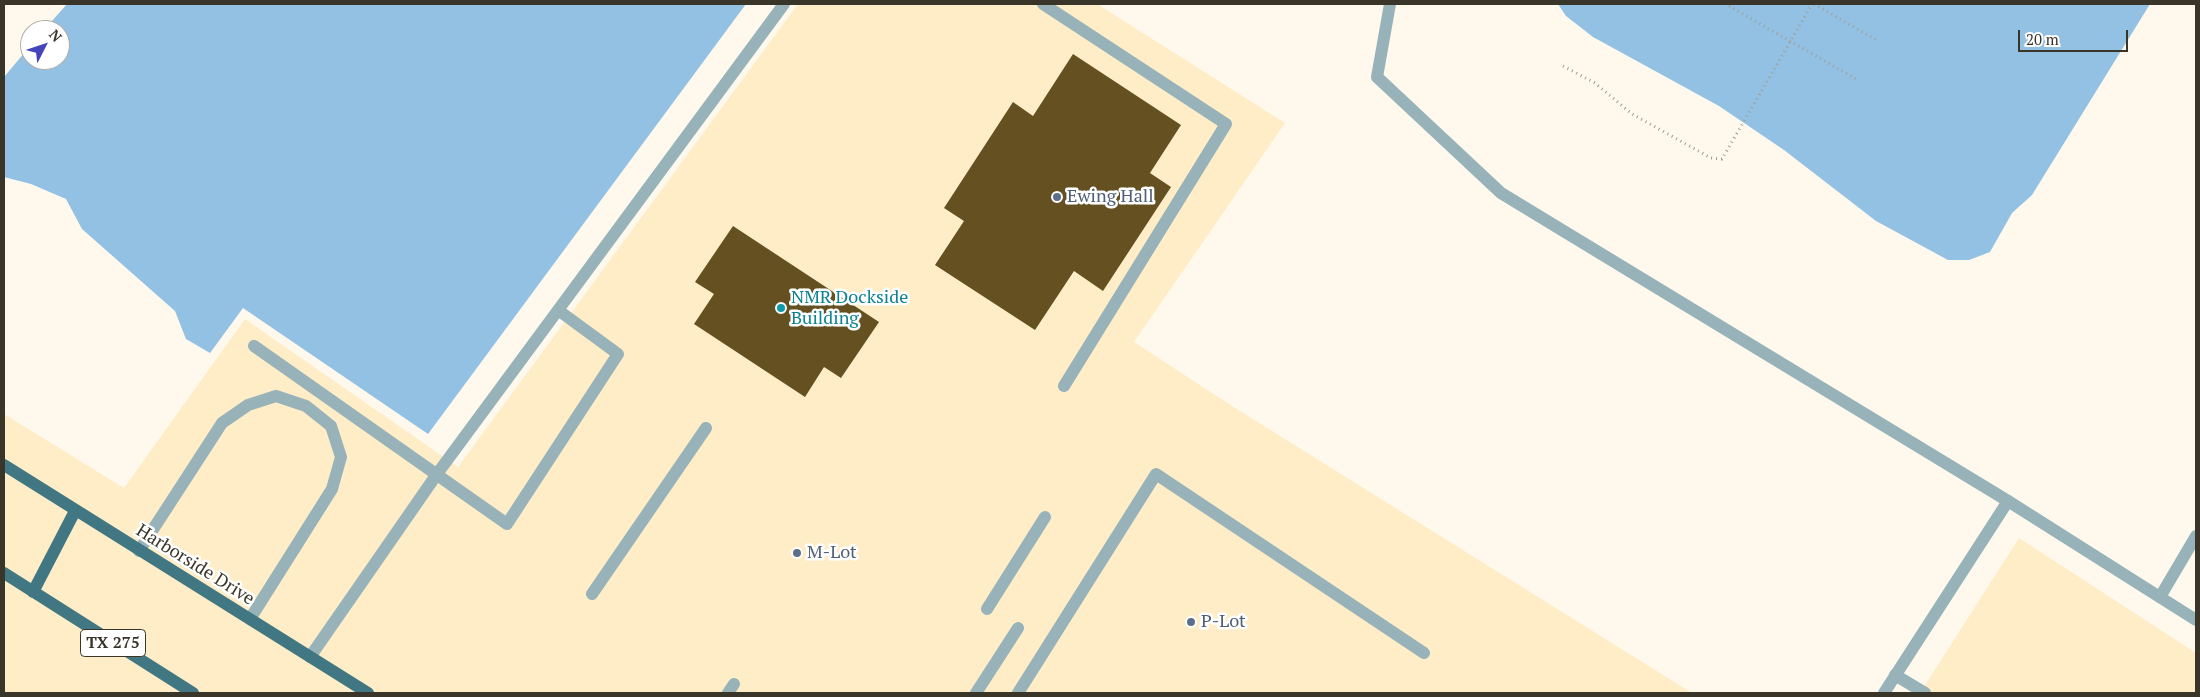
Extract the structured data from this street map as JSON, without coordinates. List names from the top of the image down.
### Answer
{
  "streets": {
    "main road": ["Harborside Drive", "TX 275"]
  },
  "places": [
    "Ewing Hall",
    "NMR Dockside Building",
    "M-Lot",
    "P-Lot"
  ],
  "scale_bar": "20 m",
  "north": "top right"
}
